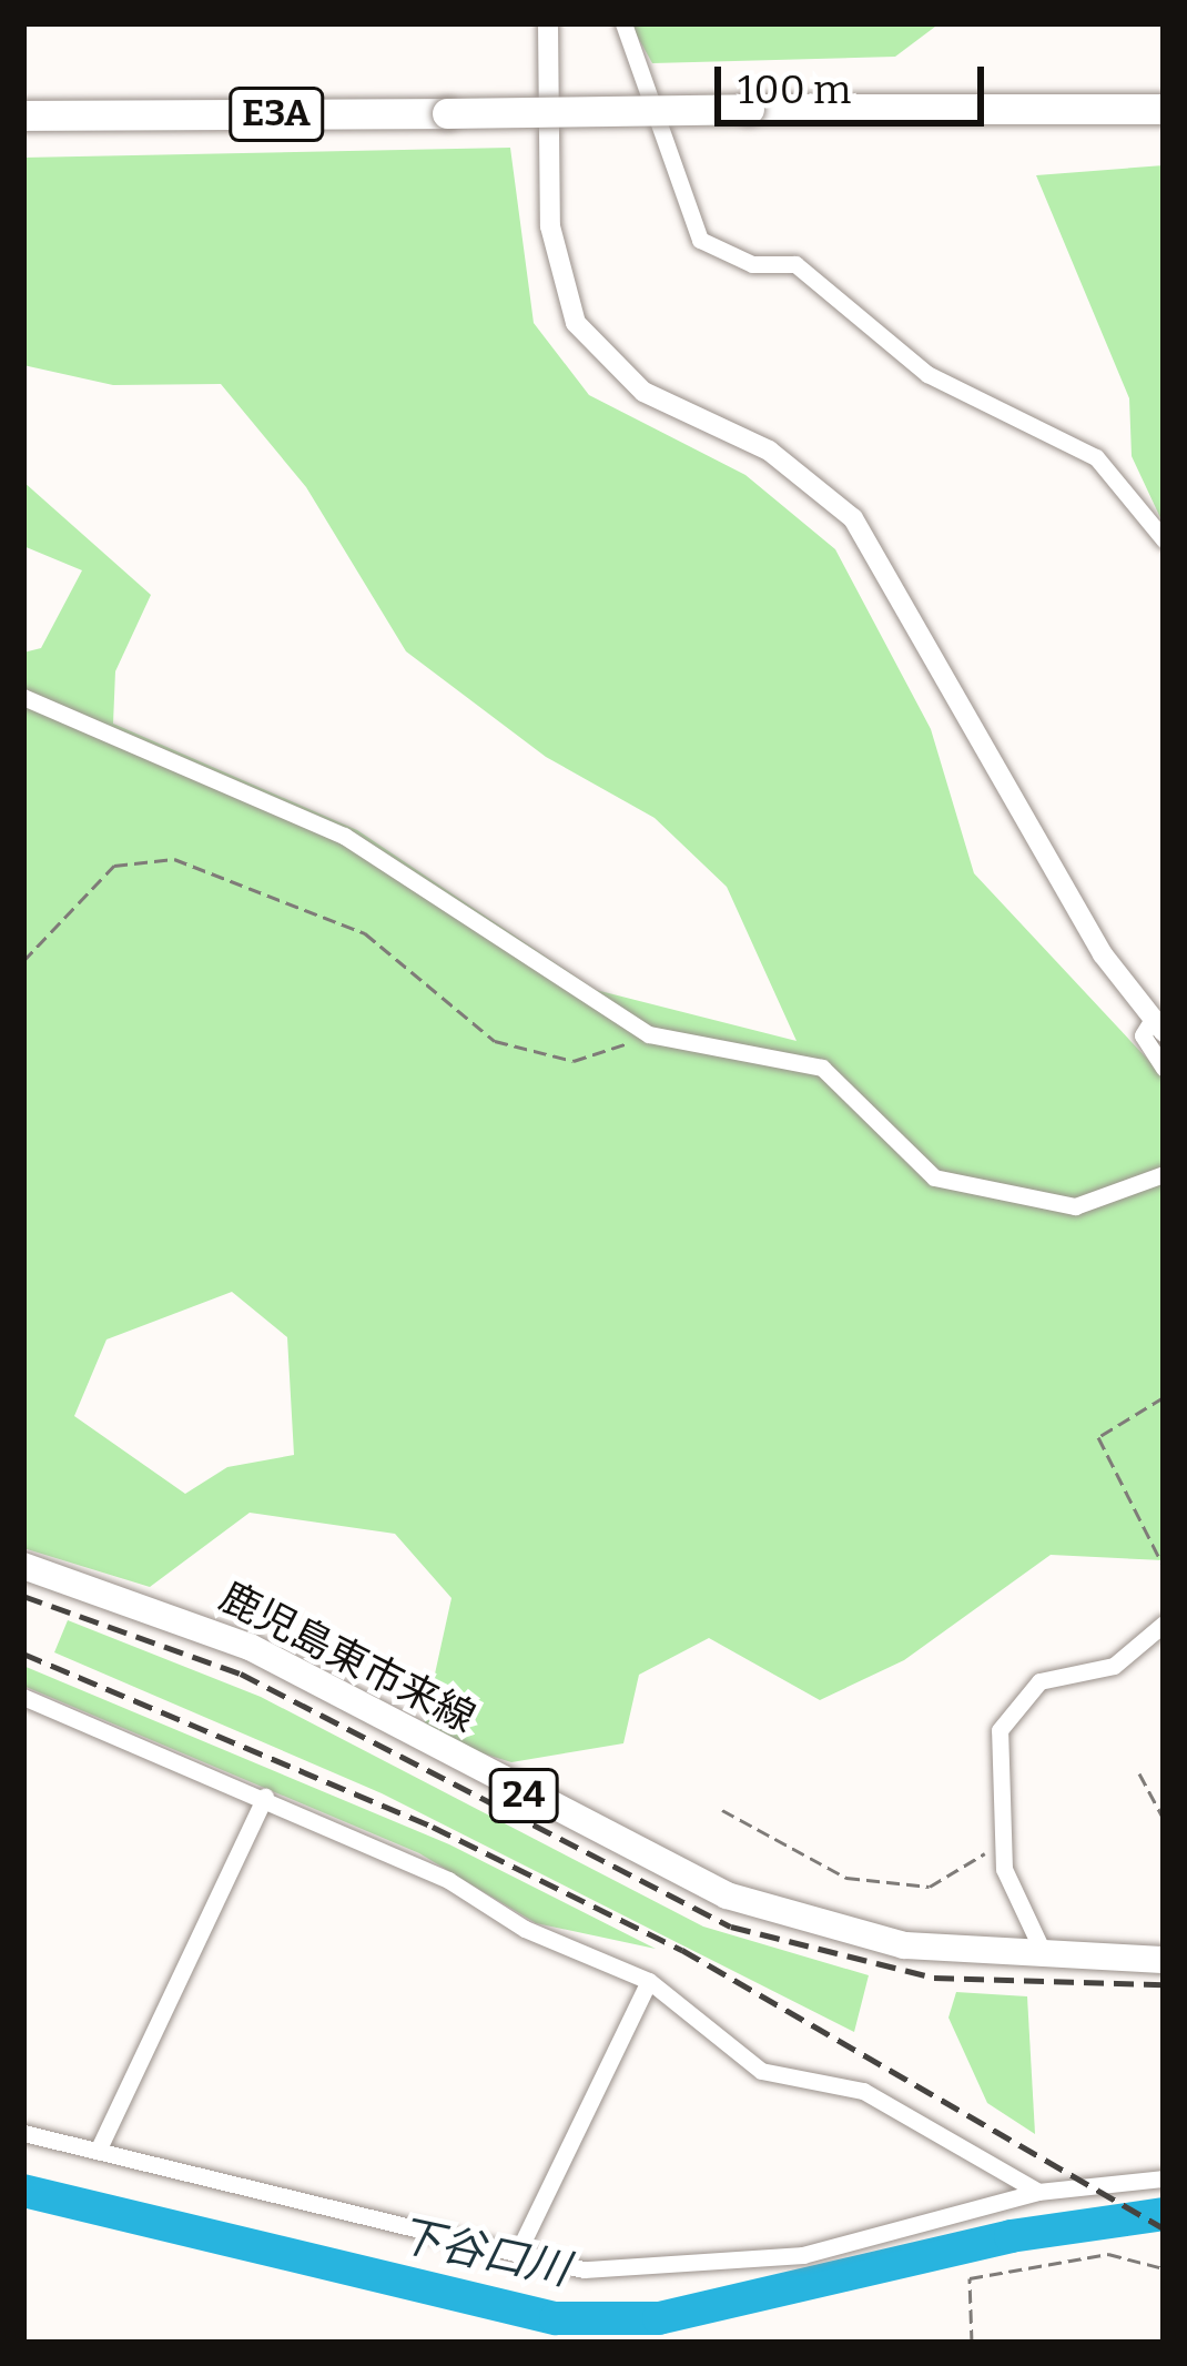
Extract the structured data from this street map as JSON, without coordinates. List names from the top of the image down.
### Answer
{
  "streets": {
    "highway": ["E3A"],
    "main road": ["鹿児島東市来線", "24"]
  },
  "water": ["下谷口川"],
  "scale_bar": "100 m"
}
